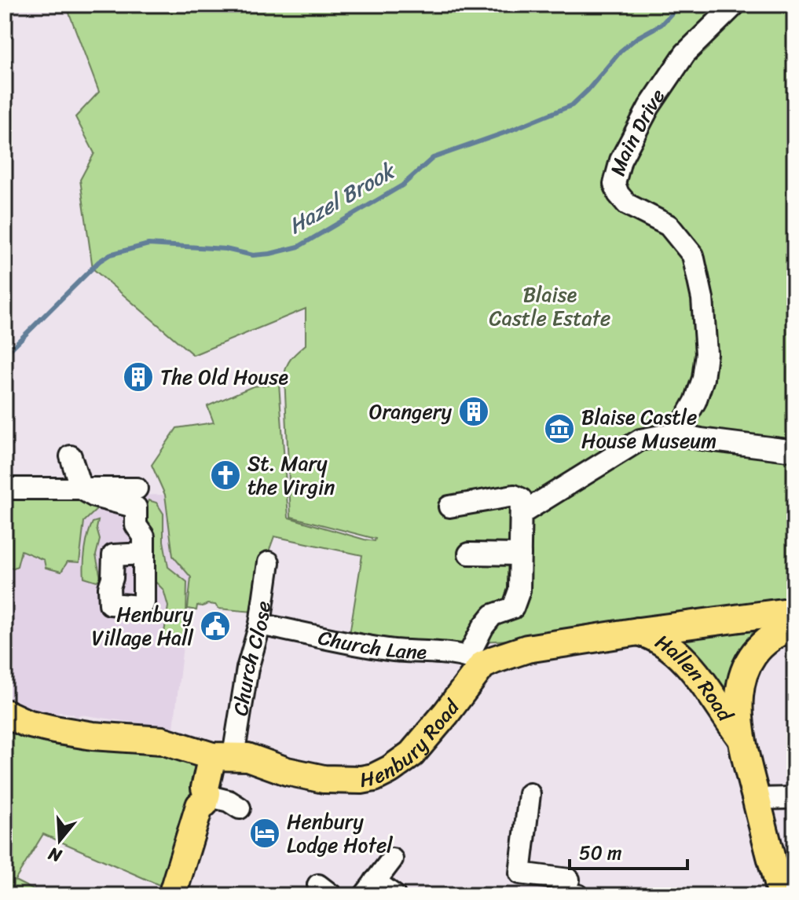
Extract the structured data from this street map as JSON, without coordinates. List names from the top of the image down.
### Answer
{
  "streets": {
    "main road": ["Hallen Road", "Henbury Road"],
    "street": ["Main Drive", "Church Lane", "Church Close"]
  },
  "crossings": [
    ["Church Lane", "Church Close"],
    ["Church Lane", "Henbury Road"],
    ["Church Close", "Henbury Road"]
  ],
  "water": ["Hazel Brook"],
  "parks": ["Blaise Castle Estate"],
  "places": {
    "building": ["The Old House", "Orangery"],
    "museum": ["Blaise Castle House Museum"],
    "church": ["St. Mary the Virgin"],
    "public building": ["Henbury Village Hall"],
    "hotel": ["Henbury Lodge Hotel"]
  },
  "scale_bar": "50 m",
  "north": "bottom"
}
